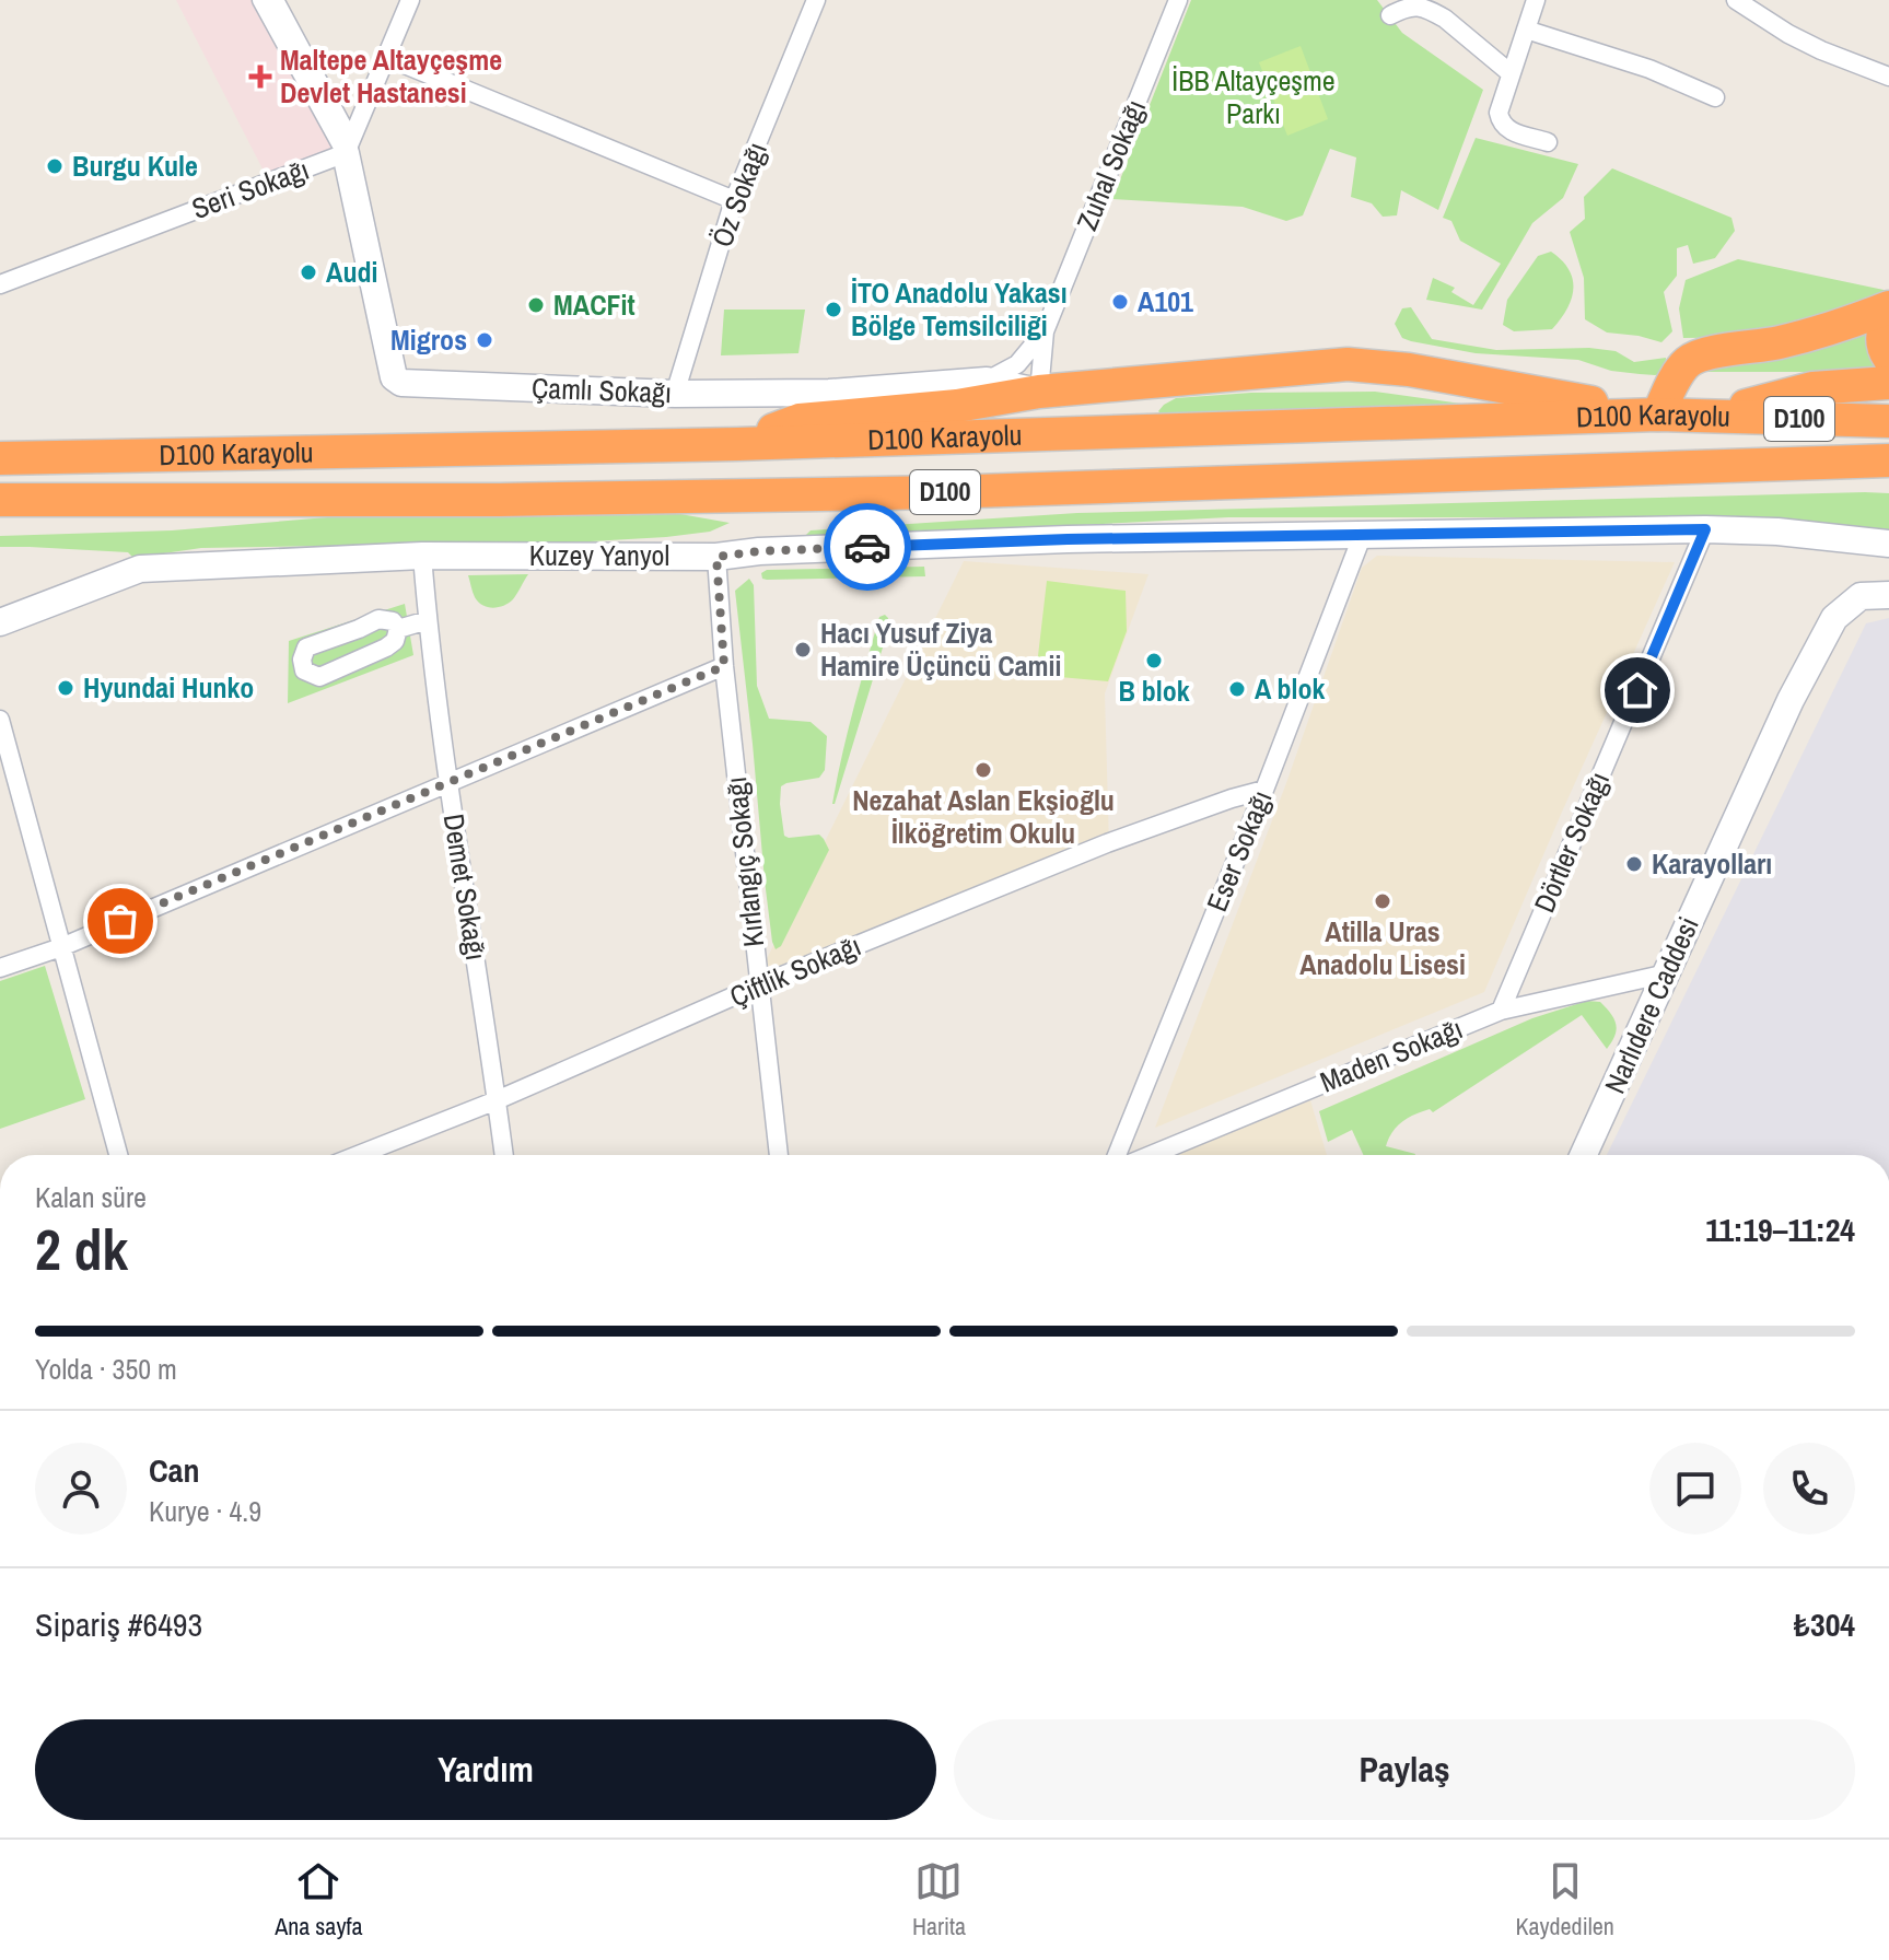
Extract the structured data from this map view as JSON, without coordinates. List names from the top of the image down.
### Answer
{
  "streets": {
    "highway": ["D100 Karayolu", "D100"],
    "main road": ["Çamlı Sokağı", "Kuzey Yanyol", "Narlıdere Caddesi"],
    "street": [
      "Zuhal Sokağı",
      "Seri Sokağı",
      "Öz Sokağı",
      "Dörtler Sokağı",
      "Eser Sokağı",
      "Kırlangıç Sokağı",
      "Demet Sokağı",
      "Çiftlik Sokağı",
      "Maden Sokağı"
    ]
  },
  "crossings": [
    ["Zuhal Sokağı", "Çamlı Sokağı"],
    ["Seri Sokağı", "Çamlı Sokağı"],
    ["Öz Sokağı", "Çamlı Sokağı"],
    ["Kuzey Yanyol", "Dörtler Sokağı"],
    ["Kuzey Yanyol", "Eser Sokağı"],
    ["Kuzey Yanyol", "Kırlangıç Sokağı"],
    ["Kuzey Yanyol", "Demet Sokağı"],
    ["Dörtler Sokağı", "Maden Sokağı"],
    ["Eser Sokağı", "Çiftlik Sokağı"],
    ["Kırlangıç Sokağı", "Çiftlik Sokağı"],
    ["Demet Sokağı", "Çiftlik Sokağı"],
    ["Narlıdere Caddesi", "Maden Sokağı"]
  ],
  "parks": ["İBB Altayçeşme Parkı"],
  "places": {
    "health": ["Maltepe Altayçeşme Devlet Hastanesi"],
    "other": [
      "Burgu Kule",
      "Audi",
      "A101",
      "MACFit",
      "İTO Anadolu Yakası Bölge Temsilciliği",
      "Migros",
      "Hacı Yusuf Ziya Hamire Üçüncü Camii",
      "B blok",
      "Hyundai Hunko",
      "A blok",
      "Nezahat Aslan Ekşioğlu İlköğretim Okulu",
      "Karayolları",
      "Atilla Uras Anadolu Lisesi"
    ]
  },
  "page": {
    "heading": ["2 dk", "Kalan süre", "11:19–11:24"],
    "panel": [
      "Can",
      "Kurye · 4.9",
      "Sipariş #6493",
      "₺304"
    ],
    "bar": "Yolda · 350 m",
    "buttons": ["Yardım", "Paylaş"],
    "tabs": ["Ana sayfa", "Harita", "Kaydedilen"]
  }
}
